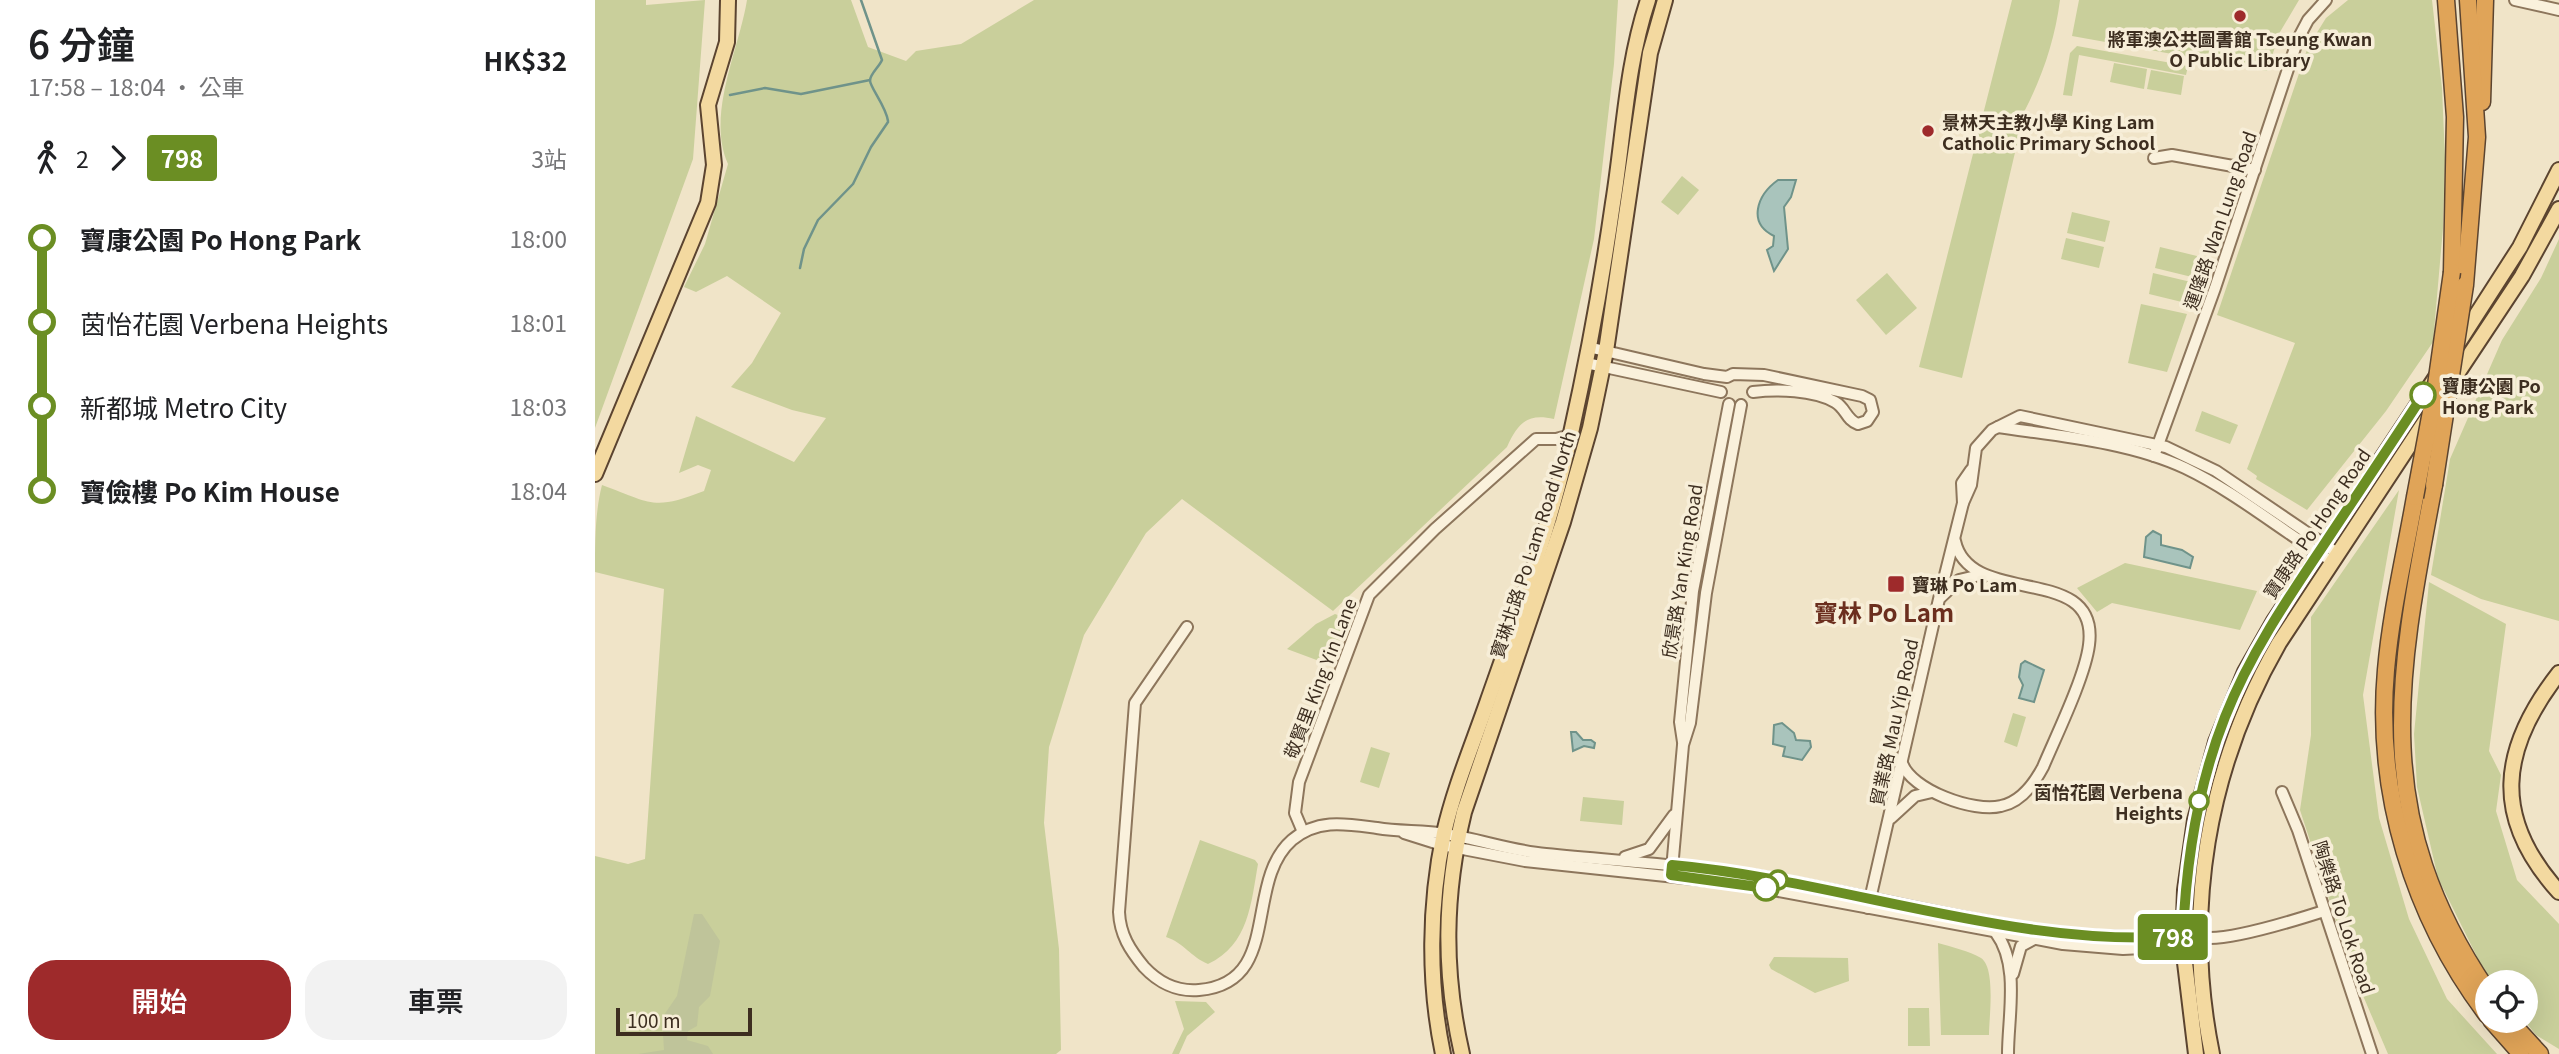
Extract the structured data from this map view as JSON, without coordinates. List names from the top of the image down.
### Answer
{
  "streets": {
    "main road": ["寶康路 Po Hong Road", "寶琳北路 Po Lam Road North"],
    "street": [
      "運隆路 Wan Lung Road",
      "欣景路 Yan King Road",
      "敬賢里 King Yin Lane",
      "貿業路 Mau Yip Road",
      "陶樂路 To Lok Road"
    ]
  },
  "crossings": [
    ["運隆路 Wan Lung Road", "貿業路 Mau Yip Road"],
    ["寶琳北路 Po Lam Road North", "敬賢里 King Yin Lane"]
  ],
  "districts": ["寶林 Po Lam"],
  "places": {
    "other": [
      "將軍澳公共圖書館 Tseung Kwan O Public Library",
      "景林天主教小學 King Lam Catholic Primary School",
      "寶康公園 Po Hong Park",
      "茵怡花園 Verbena Heights"
    ],
    "transit": ["寶琳 Po Lam"]
  },
  "lines": ["bus line 798"],
  "scale_bar": "100 m",
  "page": {
    "heading": ["6 分鐘", "17:58 – 18:04 · 公車", "HK$32"],
    "on_map": "798",
    "legs": ["2", "798", "3站"],
    "list": [
      {
        "name": "寶康公園 Po Hong Park",
        "value": "18:00"
      },
      {
        "name": "茵怡花園 Verbena Heights",
        "value": "18:01"
      },
      {
        "name": "新都城 Metro City",
        "value": "18:03"
      },
      {
        "name": "寶儉樓 Po Kim House",
        "value": "18:04"
      }
    ],
    "buttons": ["開始", "車票"],
    "scale": "100 m"
  }
}
